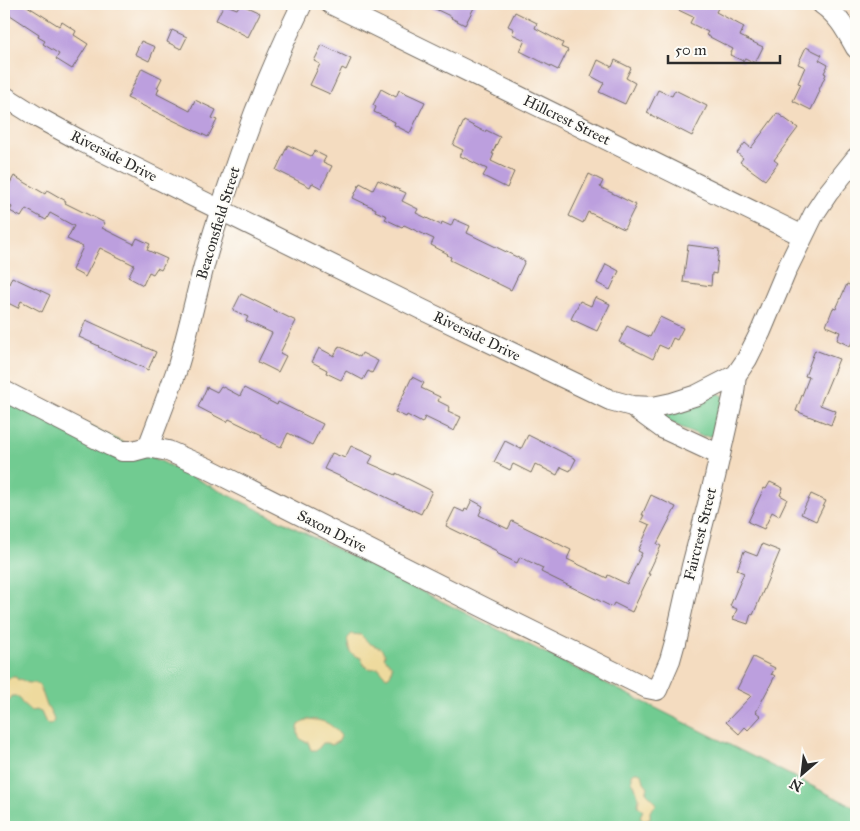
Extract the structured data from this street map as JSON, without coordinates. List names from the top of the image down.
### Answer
{
  "streets": {
    "street": [
      "Hillcrest Street",
      "Riverside Drive",
      "Beaconsfield Street",
      "Saxon Drive",
      "Faircrest Street"
    ]
  },
  "crossings": [
    ["Riverside Drive", "Beaconsfield Street"],
    ["Riverside Drive", "Faircrest Street"],
    ["Beaconsfield Street", "Saxon Drive"],
    ["Saxon Drive", "Faircrest Street"]
  ],
  "scale_bar": "50 m",
  "north": "bottom left"
}
